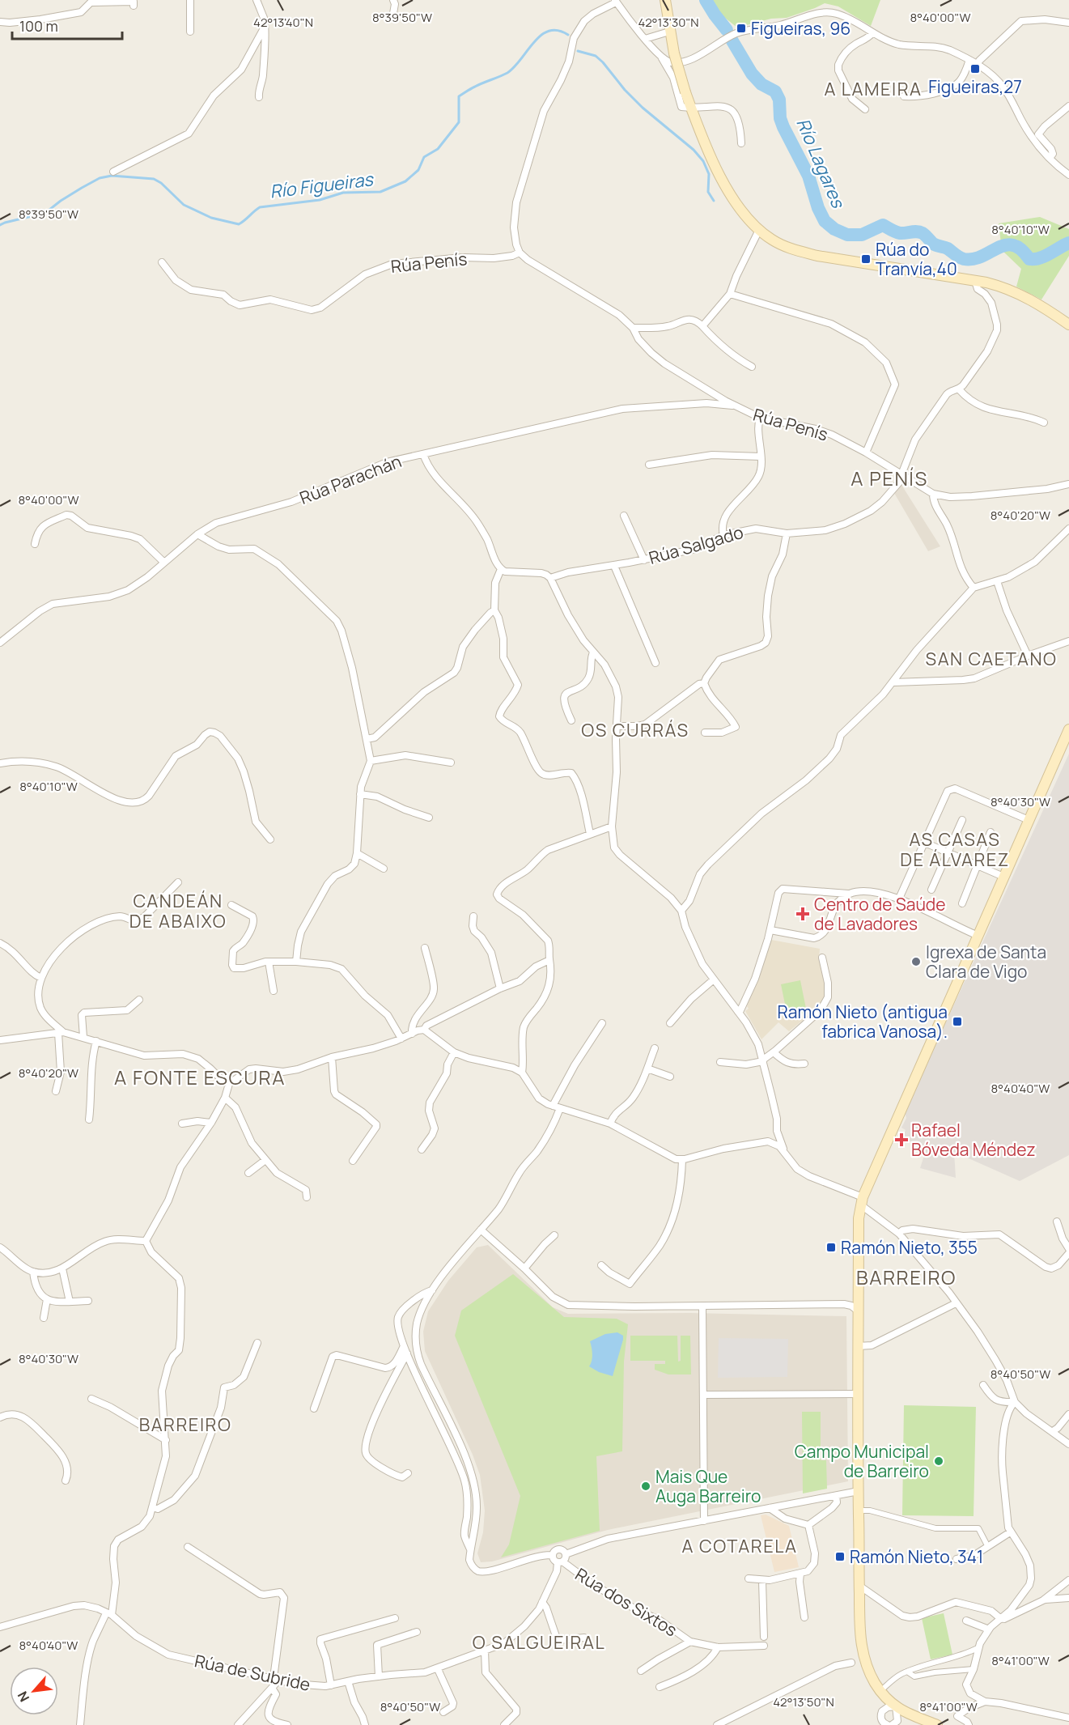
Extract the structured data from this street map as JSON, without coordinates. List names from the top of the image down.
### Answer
{
  "streets": {
    "street": [
      "Rúa Penís",
      "Rúa Parachán",
      "Rúa Salgado",
      "Rúa dos Sixtos",
      "Rúa de Subride"
    ]
  },
  "crossings": [
    ["Rúa Penís", "Rúa Parachán"],
    ["Rúa Penís", "Rúa Salgado"],
    ["Rúa dos Sixtos", "Rúa de Subride"]
  ],
  "districts": [
    "A LAMEIRA",
    "A PENÍS",
    "SAN CAETANO",
    "OS CURRÁS",
    "AS CASAS DE ÁLVAREZ",
    "CANDEÁN DE ABAIXO",
    "A FONTE ESCURA",
    "BARREIRO",
    "BARREIRO",
    "A COTARELA",
    "O SALGUEIRAL"
  ],
  "water": ["Río Lagares", "Río Figueiras"],
  "places": {
    "transit": [
      "Figueiras, 96",
      "Figueiras,27",
      "Rúa do Tranvía,40",
      "Ramón Nieto (antigua fabrica Vanosa).",
      "Ramón Nieto, 355",
      "Ramón Nieto, 341"
    ],
    "health": ["Centro de Saúde de Lavadores", "Rafael Bóveda Méndez"],
    "other": ["Igrexa de Santa Clara de Vigo", "Campo Municipal de Barreiro", "Mais Que Auga Barreiro"]
  },
  "scale_bar": "100 m",
  "north": "bottom left",
  "coordinates": [
    "8°40'00\"W",
    "8°39'50\"W",
    "42°13'40\"N",
    "42°13'30\"N",
    "8°40'10\"W",
    "8°40'20\"W",
    "8°40'30\"W",
    "8°40'40\"W",
    "8°40'50\"W",
    "8°41'00\"W",
    "42°13'50\"N"
  ]
}
